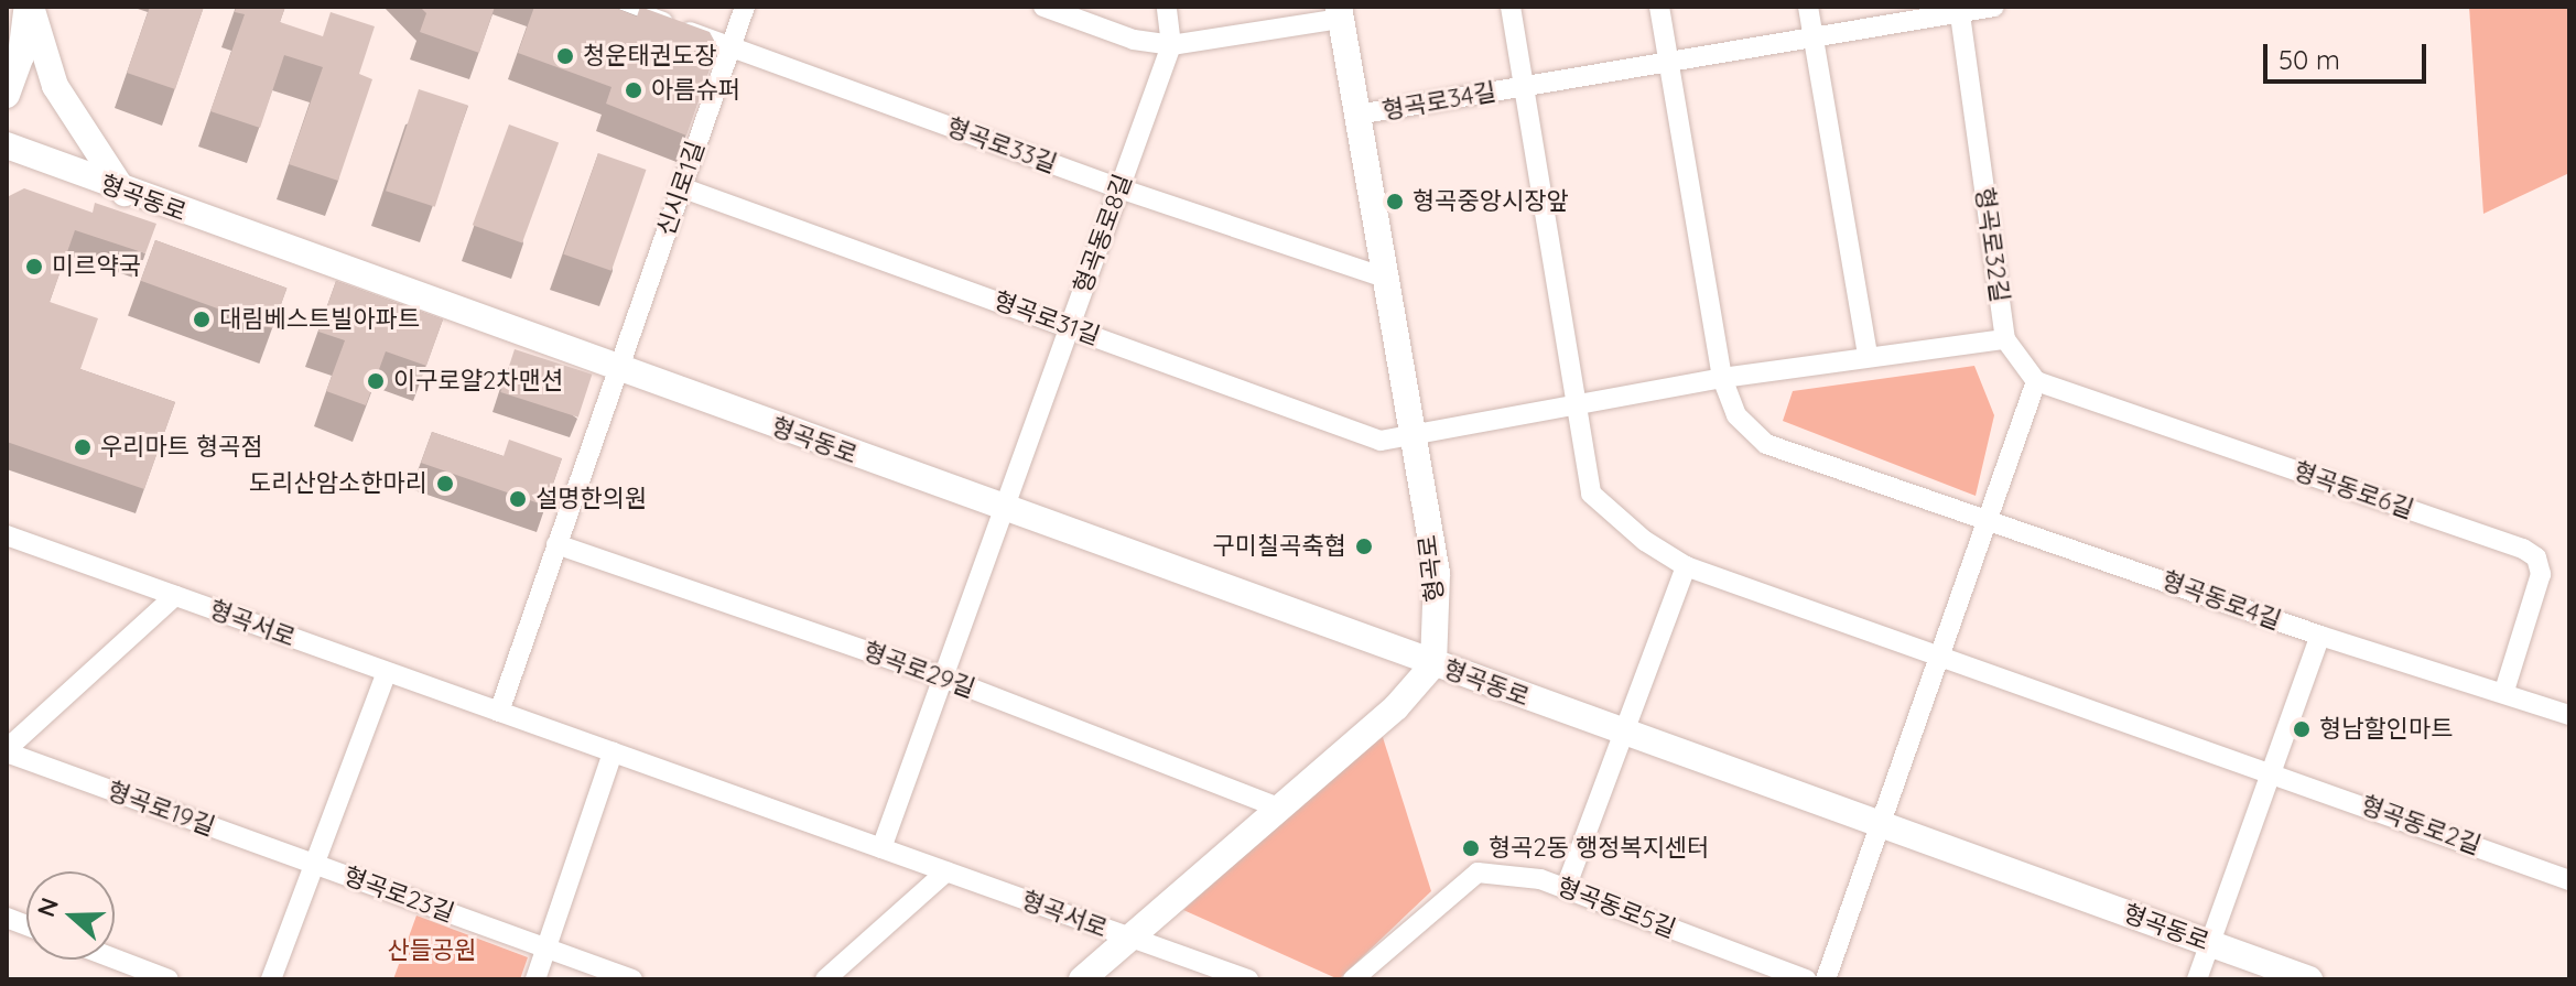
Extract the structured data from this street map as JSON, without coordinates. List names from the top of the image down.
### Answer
{
  "streets": {
    "street": [
      "형곡로34길",
      "형곡로33길",
      "신시로1길",
      "형곡동로",
      "형곡동로8길",
      "형곡로32길",
      "형곡로31길",
      "형곡동로6길",
      "형곡로",
      "형곡동로4길",
      "형곡서로",
      "형곡로29길",
      "형곡로19길",
      "형곡동로2길",
      "형곡로23길",
      "형곡동로5길"
    ]
  },
  "crossings": [
    ["형곡로34길", "형곡로32길"],
    ["형곡로34길", "형곡로"],
    ["형곡로33길", "신시로1길"],
    ["형곡로33길", "형곡동로8길"],
    ["형곡로33길", "형곡로"],
    ["신시로1길", "형곡동로"],
    ["신시로1길", "형곡로31길"],
    ["형곡동로", "형곡동로8길"],
    ["형곡동로", "형곡로"],
    ["형곡동로8길", "형곡로31길"],
    ["형곡로31길", "형곡로"],
    ["형곡서로", "형곡로19길"],
    ["형곡서로", "형곡로23길"],
    ["형곡로19길", "형곡로23길"]
  ],
  "parks": ["산들공원"],
  "places": [
    "청운태권도장",
    "아름슈퍼",
    "형곡중앙시장앞",
    "미르약국",
    "대림베스트빌아파트",
    "이구로얄2차맨션",
    "우리마트 형곡점",
    "도리산암소한마리",
    "설명한의원",
    "구미칠곡축협",
    "형남할인마트",
    "형곡2동 행정복지센터"
  ],
  "scale_bar": "50 m",
  "north": "left"
}
